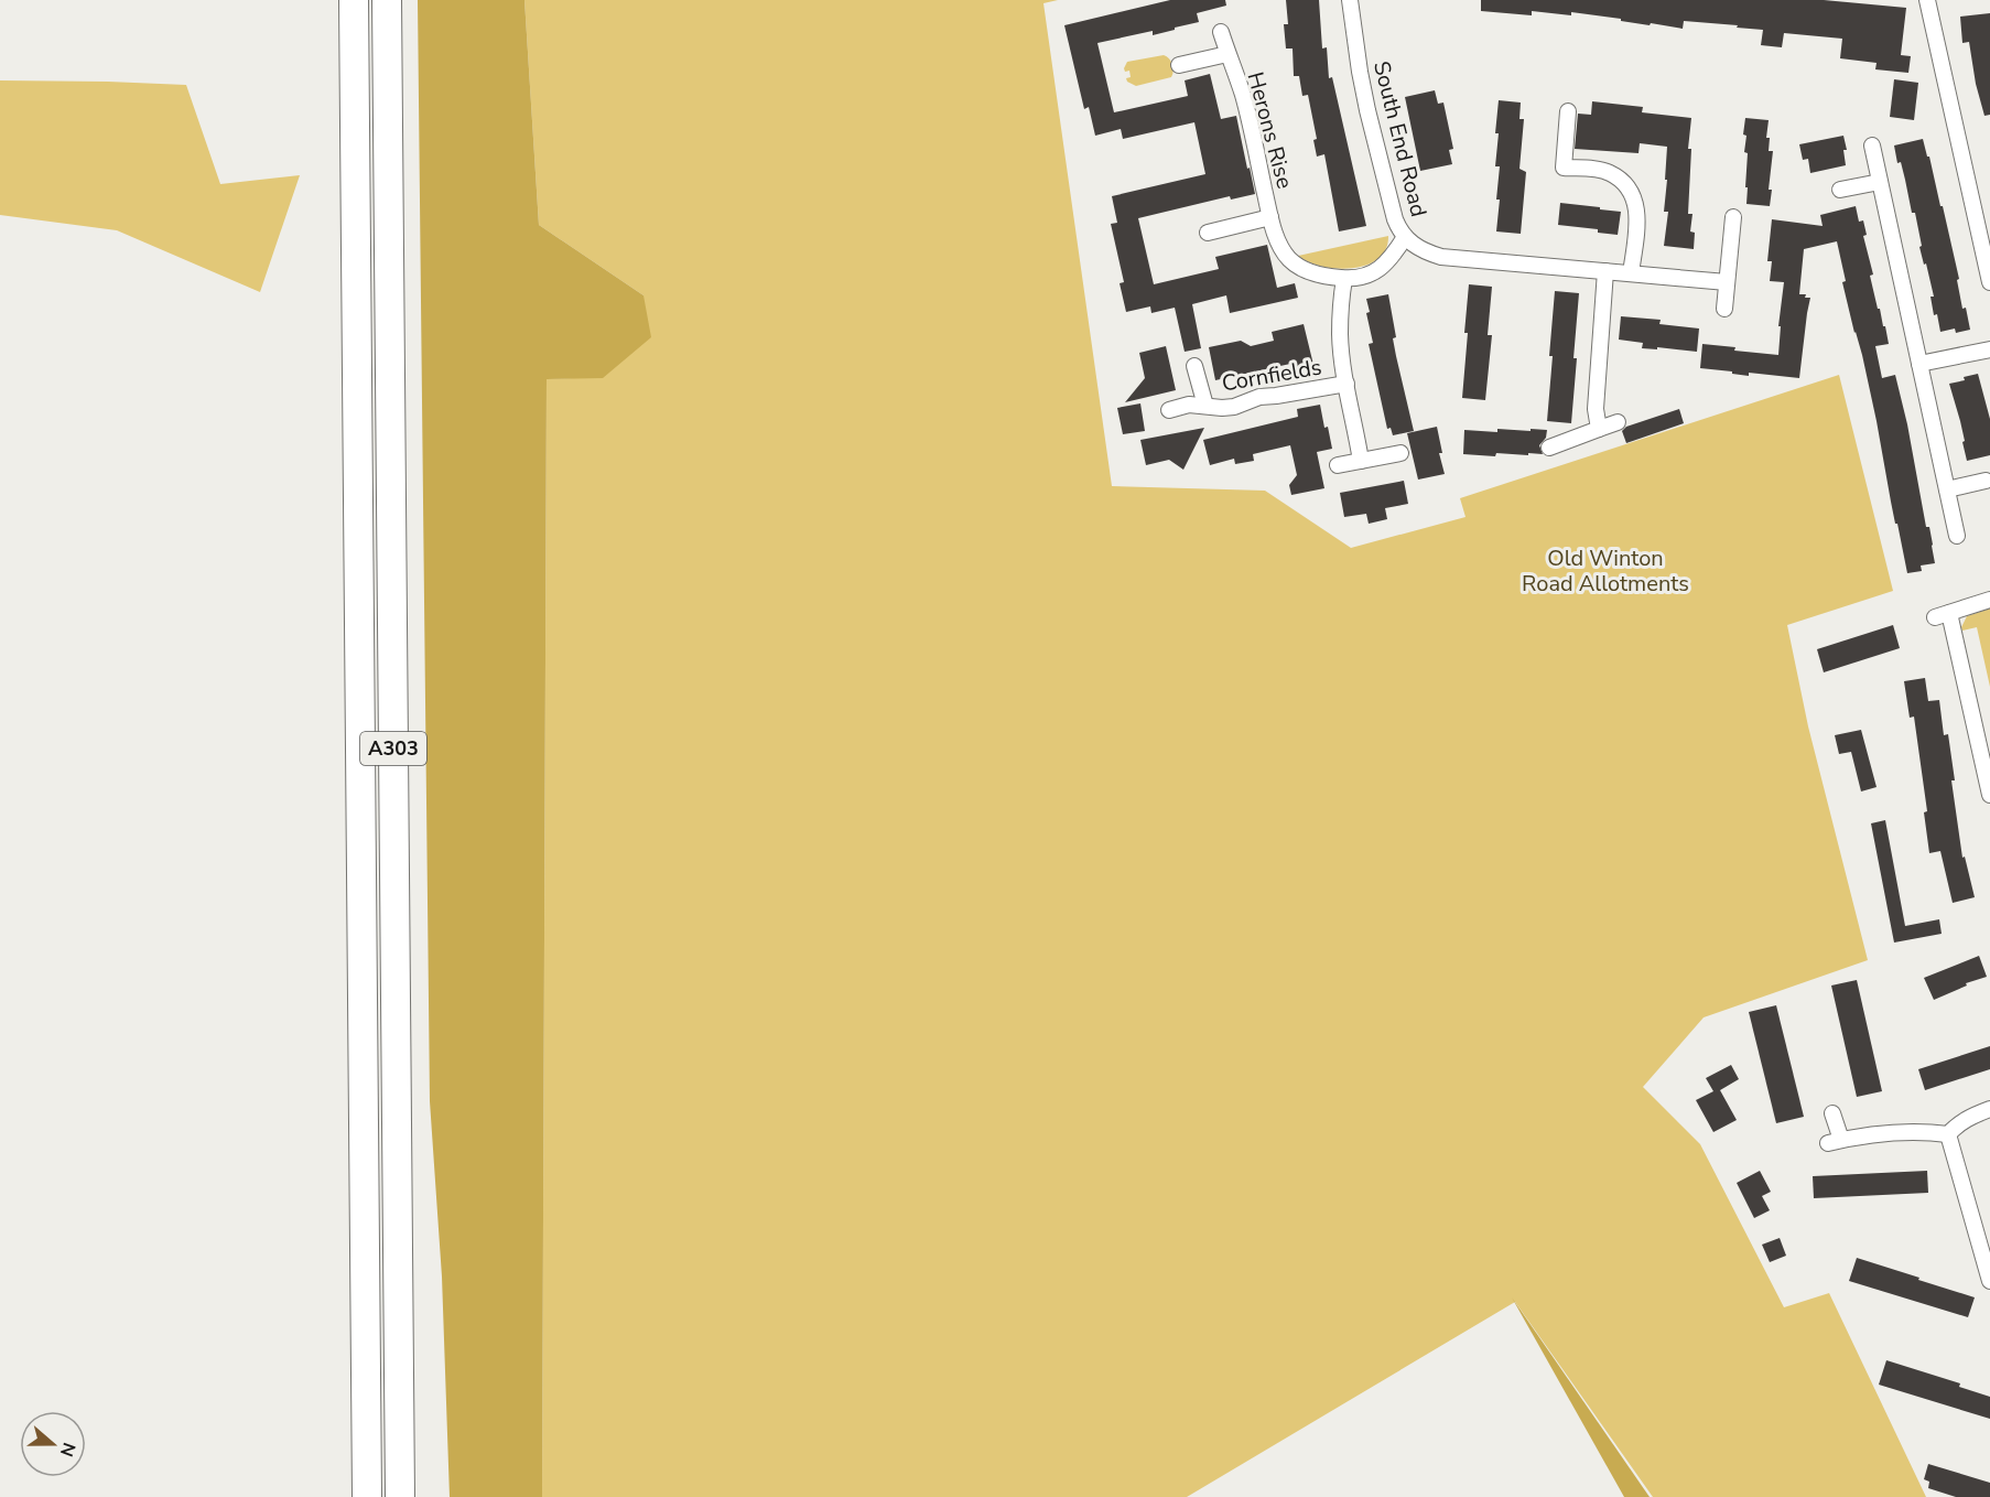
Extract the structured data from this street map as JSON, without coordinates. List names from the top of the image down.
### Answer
{
  "streets": {
    "highway": ["A303"],
    "street": ["Herons Rise", "South End Road", "Cornfields"]
  },
  "crossings": [
    ["Herons Rise", "South End Road"],
    ["Herons Rise", "Cornfields"]
  ],
  "parks": ["Old Winton Road Allotments"],
  "north": "right"
}
